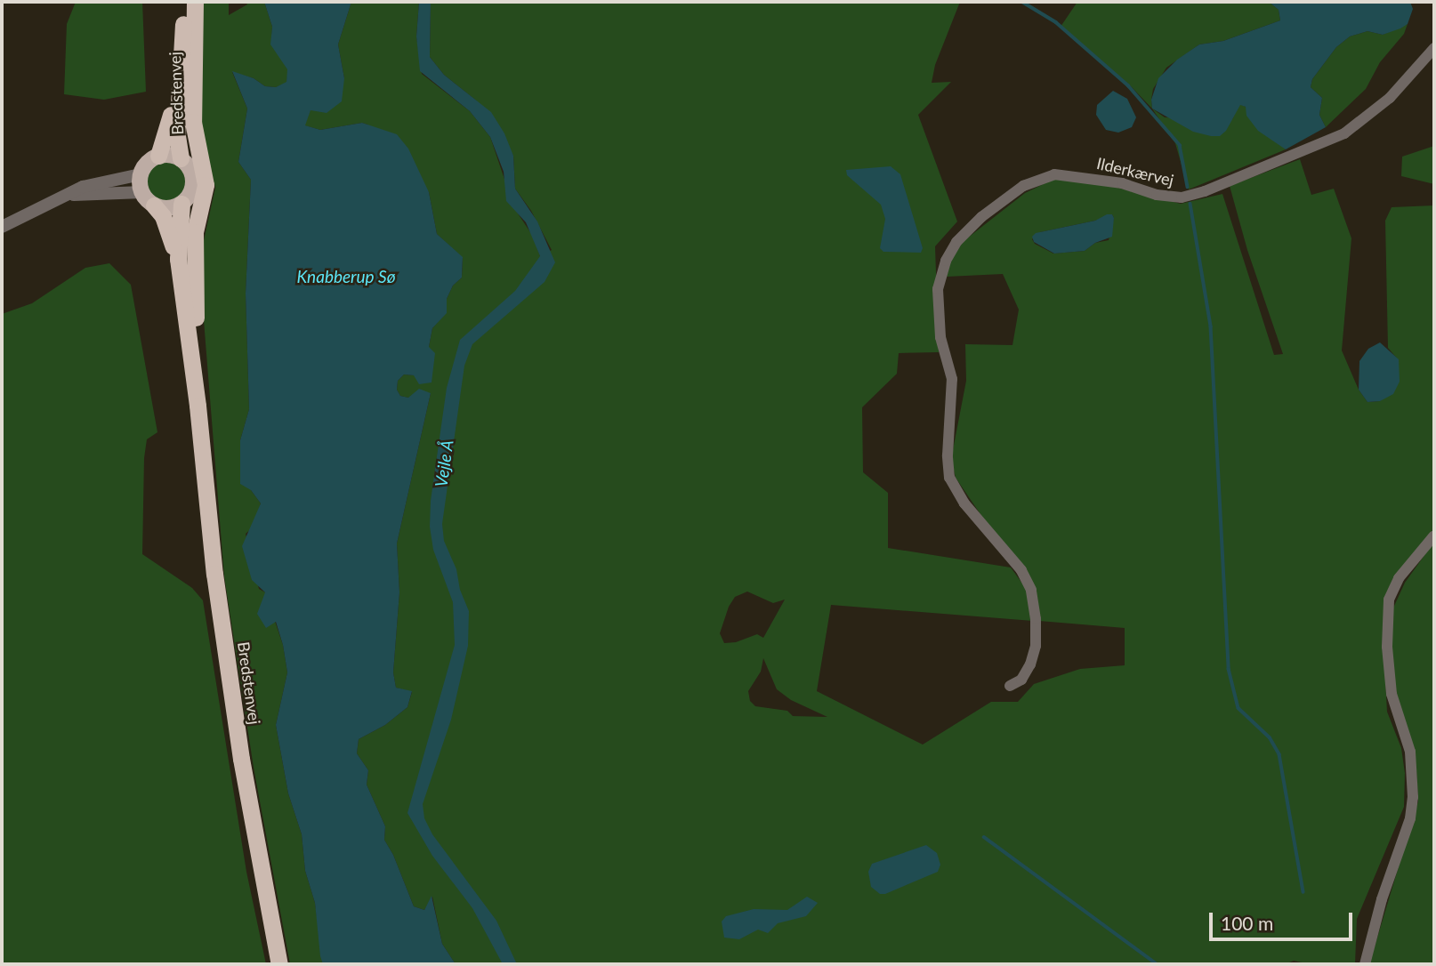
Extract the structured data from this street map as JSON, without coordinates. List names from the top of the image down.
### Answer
{
  "streets": {
    "highway": ["Bredstenvej"],
    "street": ["Ilderkærvej"]
  },
  "water": ["Knabberup Sø", "Vejle Å"],
  "scale_bar": "100 m"
}
